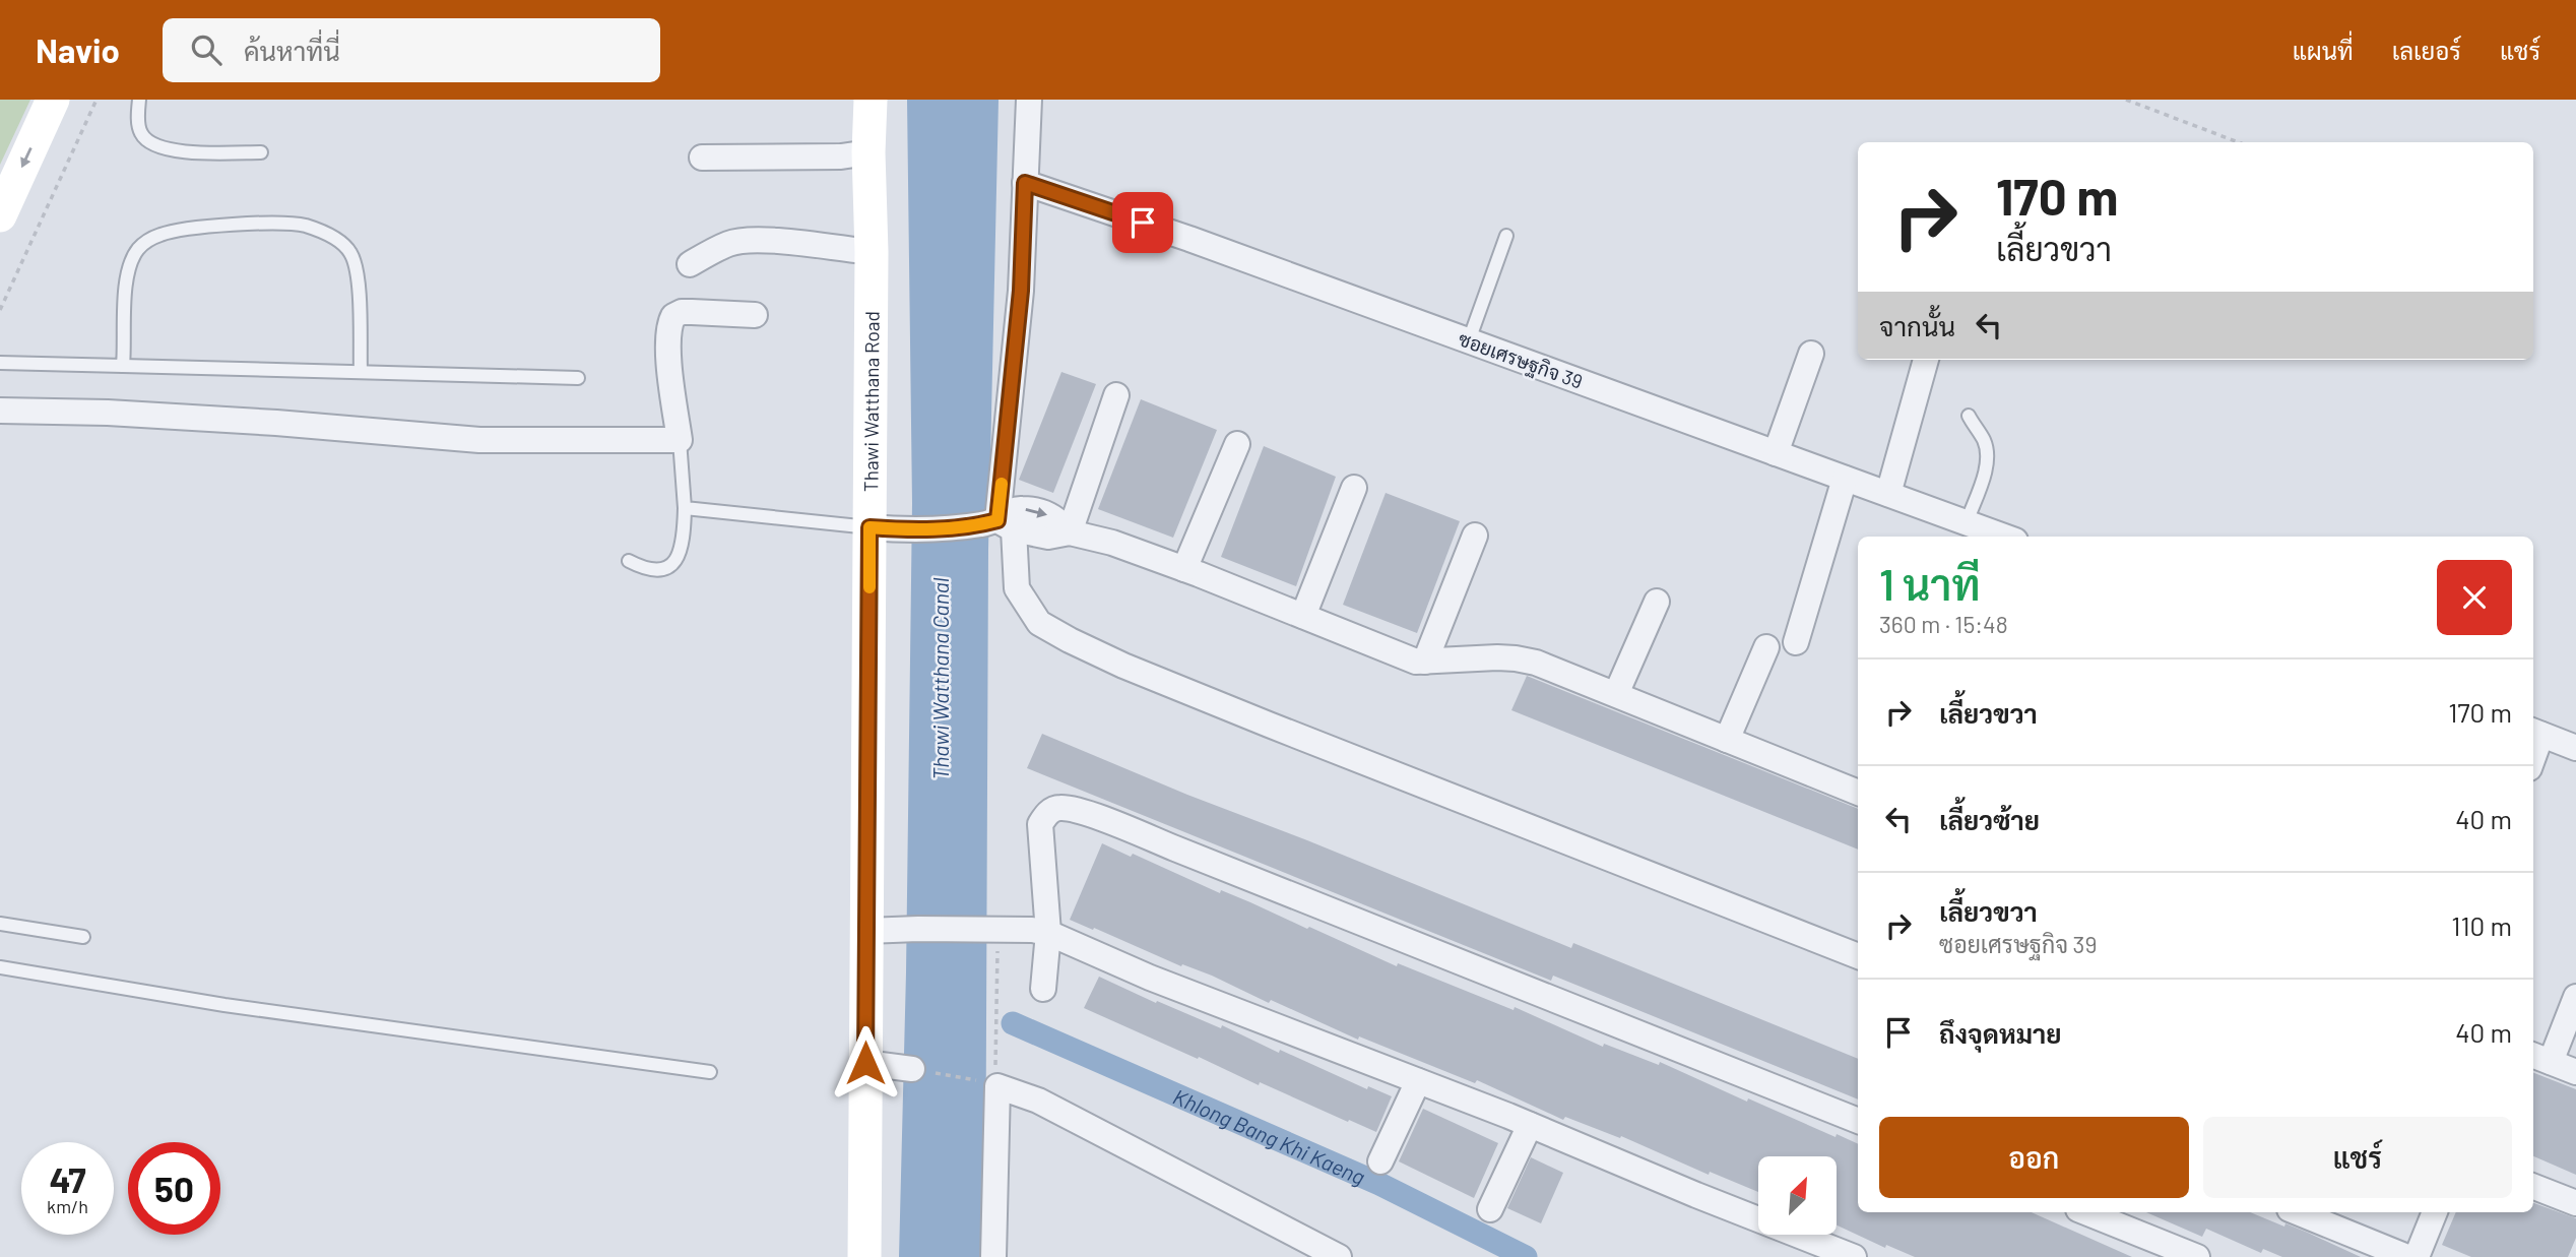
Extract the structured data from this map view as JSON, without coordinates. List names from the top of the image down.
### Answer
{
  "streets": {
    "main road": ["Thawi Watthana Road"],
    "street": ["ซอยเศรษฐกิจ 39"]
  },
  "water": ["Thawi Watthana Canal", "Khlong Bang Khi Kaeng"],
  "north": "top right",
  "page": {
    "header": "Navio",
    "search": "ค้นหาที่นี่",
    "nav": ["แผนที่", "เลเยอร์", "แชร์"],
    "turn": ["170 m", "เลี้ยวขวา"],
    "then": "จากนั้น",
    "heading": ["1 นาที", "360 m · 15:48"],
    "list": [
      {
        "name": "เลี้ยวขวา",
        "value": "170 m"
      },
      {
        "name": "เลี้ยวซ้าย",
        "value": "40 m"
      },
      {
        "name": "เลี้ยวขวา",
        "note": "ซอยเศรษฐกิจ 39",
        "value": "110 m"
      },
      {
        "name": "ถึงจุดหมาย",
        "value": "40 m"
      }
    ],
    "buttons": ["ออก", "แชร์"],
    "speed": "47 km/h",
    "limit": "50"
  }
}
